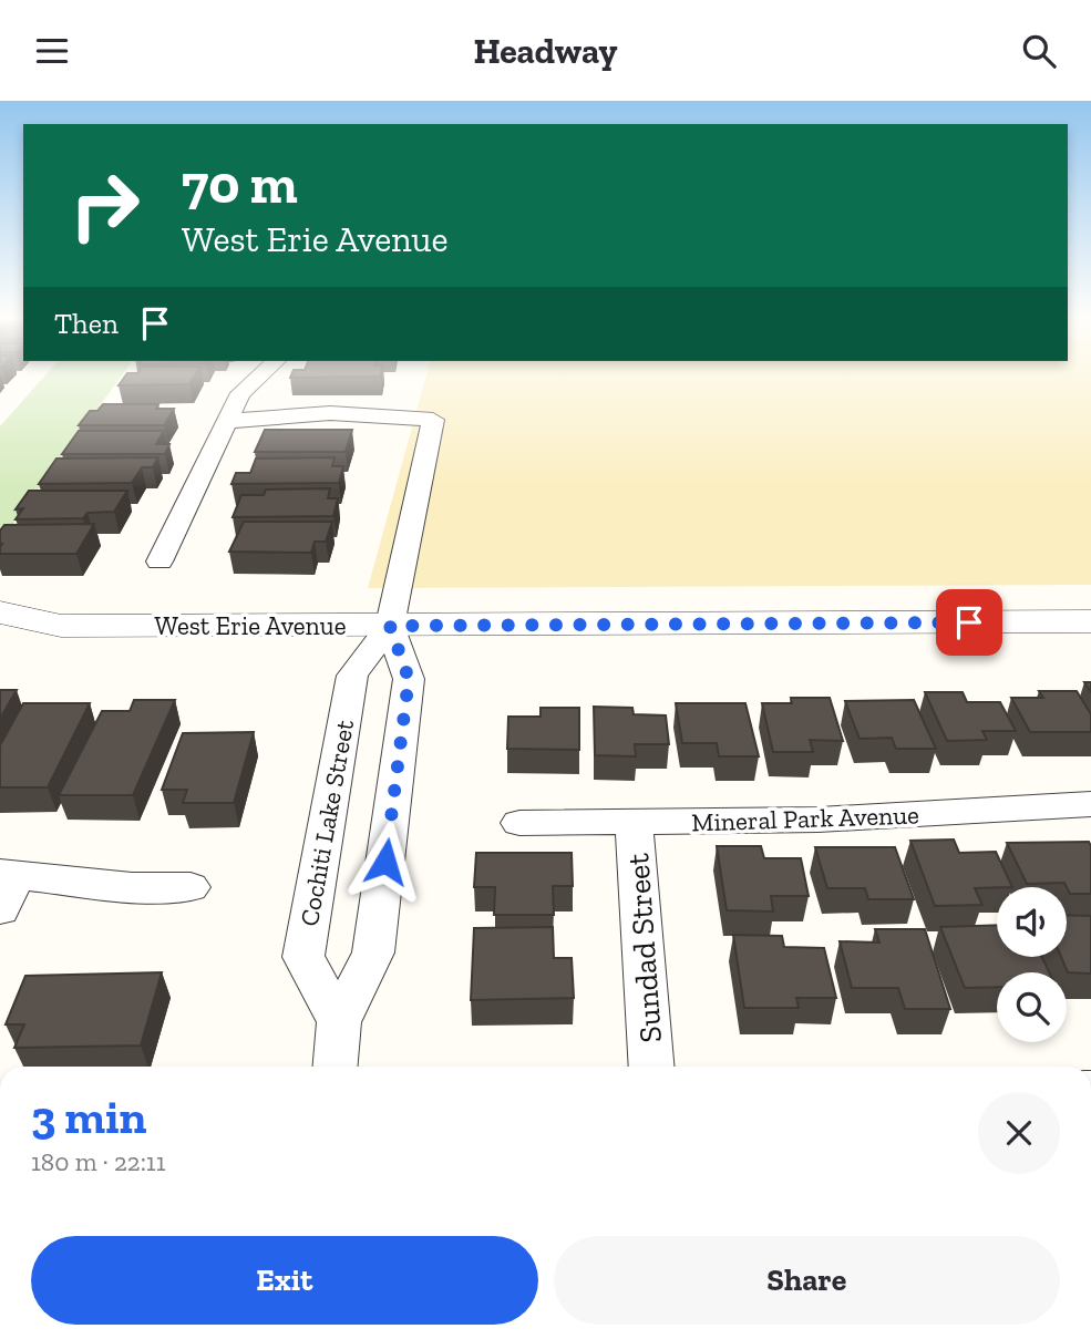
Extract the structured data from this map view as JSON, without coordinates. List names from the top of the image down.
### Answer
{
  "streets": {
    "street": [
      "West Erie Avenue",
      "Mineral Park Avenue",
      "Cochiti Lake Street",
      "Sundad Street"
    ]
  },
  "crossings": [
    ["West Erie Avenue", "Cochiti Lake Street"],
    ["Mineral Park Avenue", "Sundad Street"]
  ],
  "page": {
    "header": "Headway",
    "turn": ["70 m", "West Erie Avenue"],
    "then": "Then",
    "heading": ["3 min", "180 m · 22:11"],
    "buttons": ["Exit", "Share"]
  }
}
